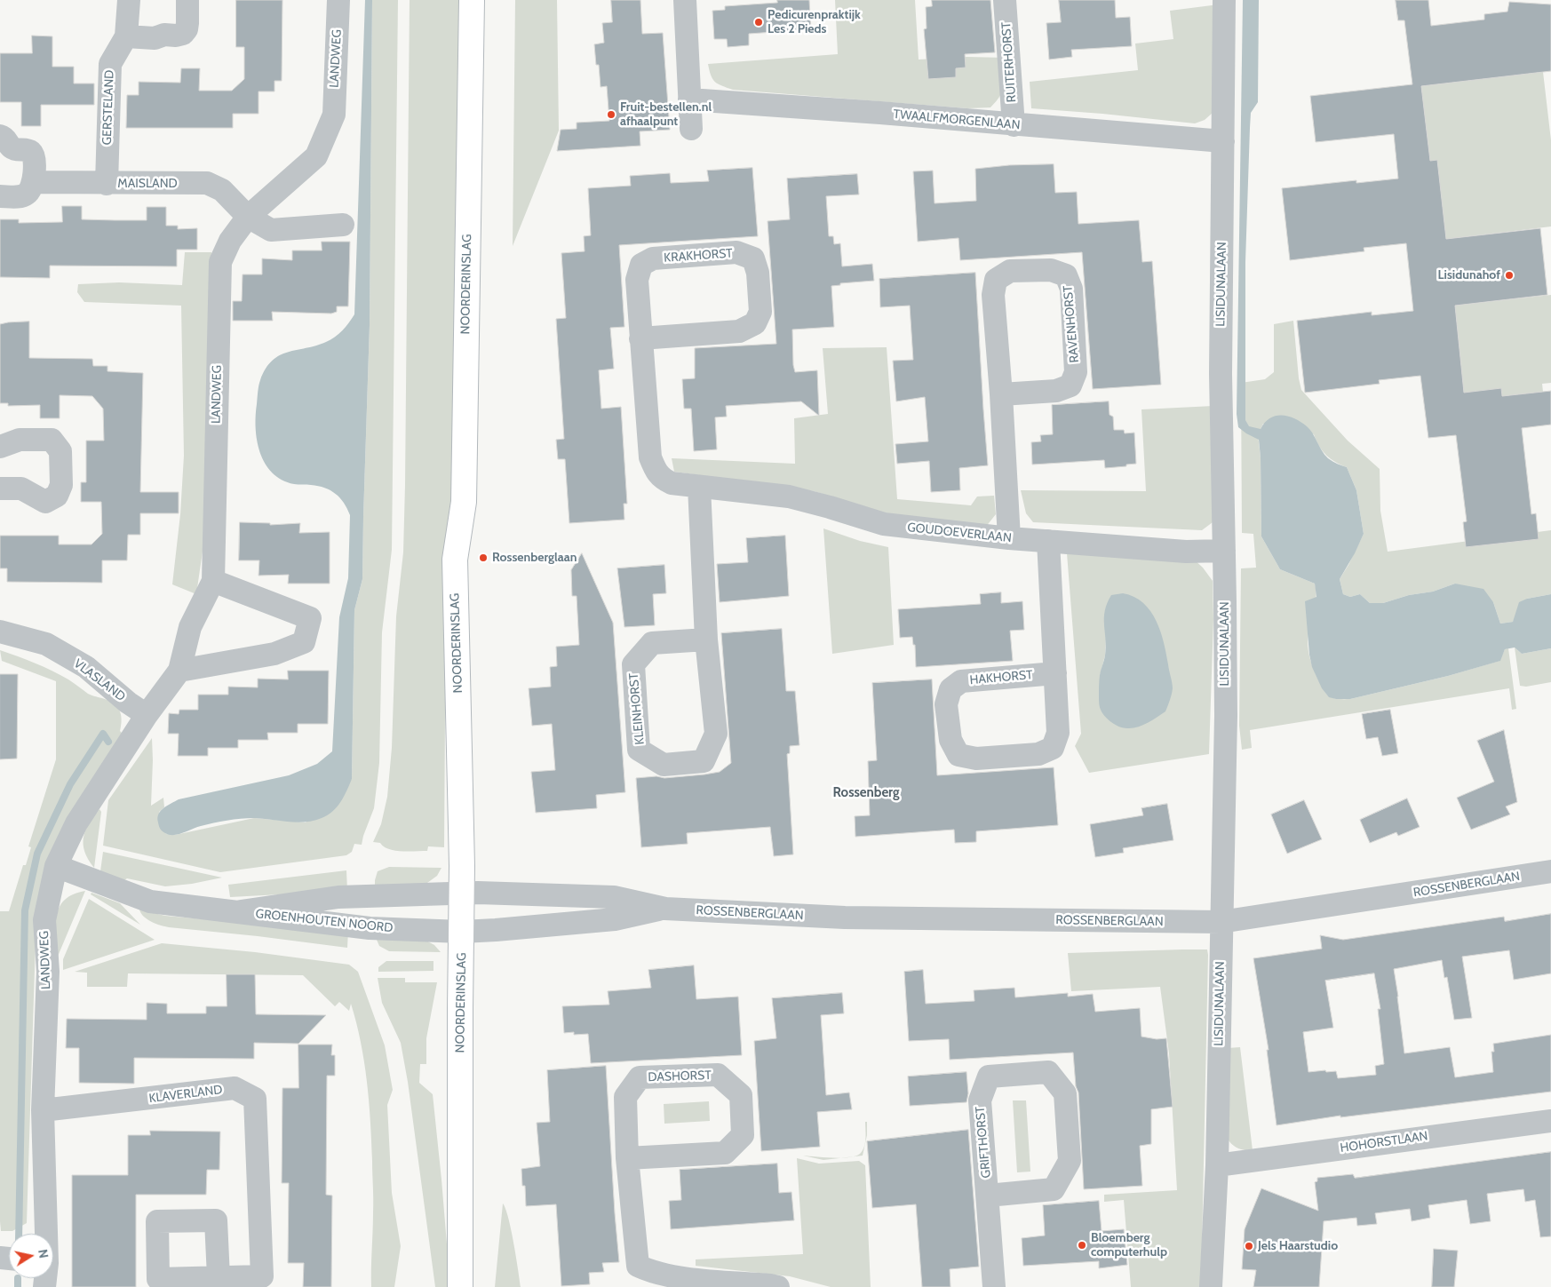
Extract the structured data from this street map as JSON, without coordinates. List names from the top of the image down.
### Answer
{
  "streets": {
    "main road": ["NOORDERINSLAG"],
    "street": [
      "LANDWEG",
      "RUITERHORST",
      "GERSTELAND",
      "TWAALFMORGENLAAN",
      "MAISLAND",
      "KRAKHORST",
      "LISIDUNALAAN",
      "RAVENHORST",
      "GOUDOEVERLAAN",
      "HAKHORST",
      "VLASLAND",
      "KLEINHORST",
      "ROSSENBERGLAAN",
      "GROENHOUTEN NOORD",
      "DASHORST",
      "KLAVERLAND",
      "GRIFTHORST",
      "HOHORSTLAAN"
    ]
  },
  "crossings": [
    ["LANDWEG", "MAISLAND"],
    ["LANDWEG", "VLASLAND"],
    ["LANDWEG", "GROENHOUTEN NOORD"],
    ["LANDWEG", "KLAVERLAND"],
    ["RUITERHORST", "TWAALFMORGENLAAN"],
    ["GERSTELAND", "MAISLAND"],
    ["TWAALFMORGENLAAN", "LISIDUNALAAN"],
    ["KRAKHORST", "GOUDOEVERLAAN"],
    ["KRAKHORST", "KLEINHORST"],
    ["NOORDERINSLAG", "ROSSENBERGLAAN"],
    ["NOORDERINSLAG", "GROENHOUTEN NOORD"],
    ["LISIDUNALAAN", "GOUDOEVERLAAN"],
    ["LISIDUNALAAN", "ROSSENBERGLAAN"],
    ["LISIDUNALAAN", "HOHORSTLAAN"],
    ["RAVENHORST", "GOUDOEVERLAAN"],
    ["GOUDOEVERLAAN", "HAKHORST"],
    ["GOUDOEVERLAAN", "KLEINHORST"],
    ["ROSSENBERGLAAN", "GROENHOUTEN NOORD"]
  ],
  "districts": ["Rossenberg"],
  "places": [
    "Pedicurenpraktijk Les 2 Pieds",
    "Fruit-bestellen.nl afhaalpunt",
    "Lisidunahof",
    "Rossenberglaan",
    "Bloemberg computerhulp",
    "Jels Haarstudio"
  ],
  "north": "right"
}
